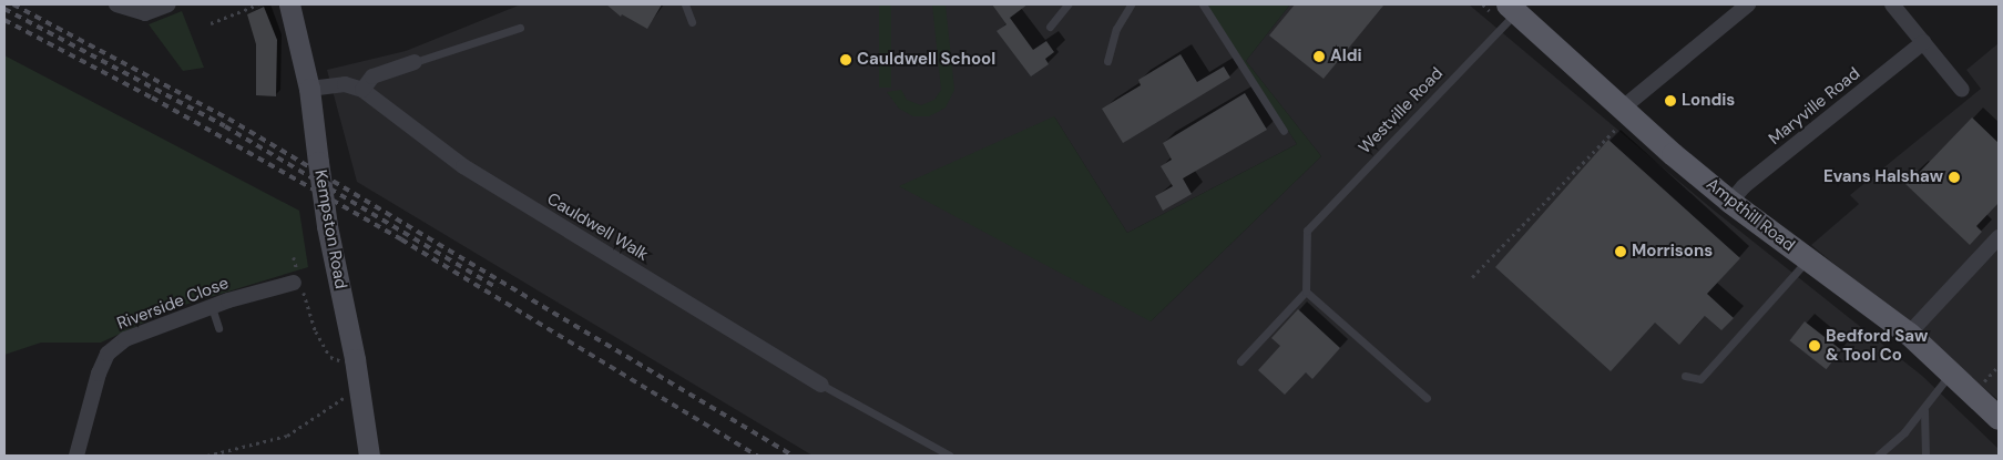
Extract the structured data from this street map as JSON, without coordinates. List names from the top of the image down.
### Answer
{
  "streets": {
    "main road": ["Ampthill Road", "Kempston Road"],
    "street": ["Maryville Road", "Cauldwell Walk", "Riverside Close"],
    "lane": ["Westville Road"]
  },
  "crossings": [
    ["Maryville Road", "Ampthill Road"],
    ["Westville Road", "Ampthill Road"],
    ["Cauldwell Walk", "Kempston Road"]
  ],
  "places": [
    "Aldi",
    "Cauldwell School",
    "Londis",
    "Evans Halshaw",
    "Morrisons",
    "Bedford Saw & Tool Co"
  ]
}
